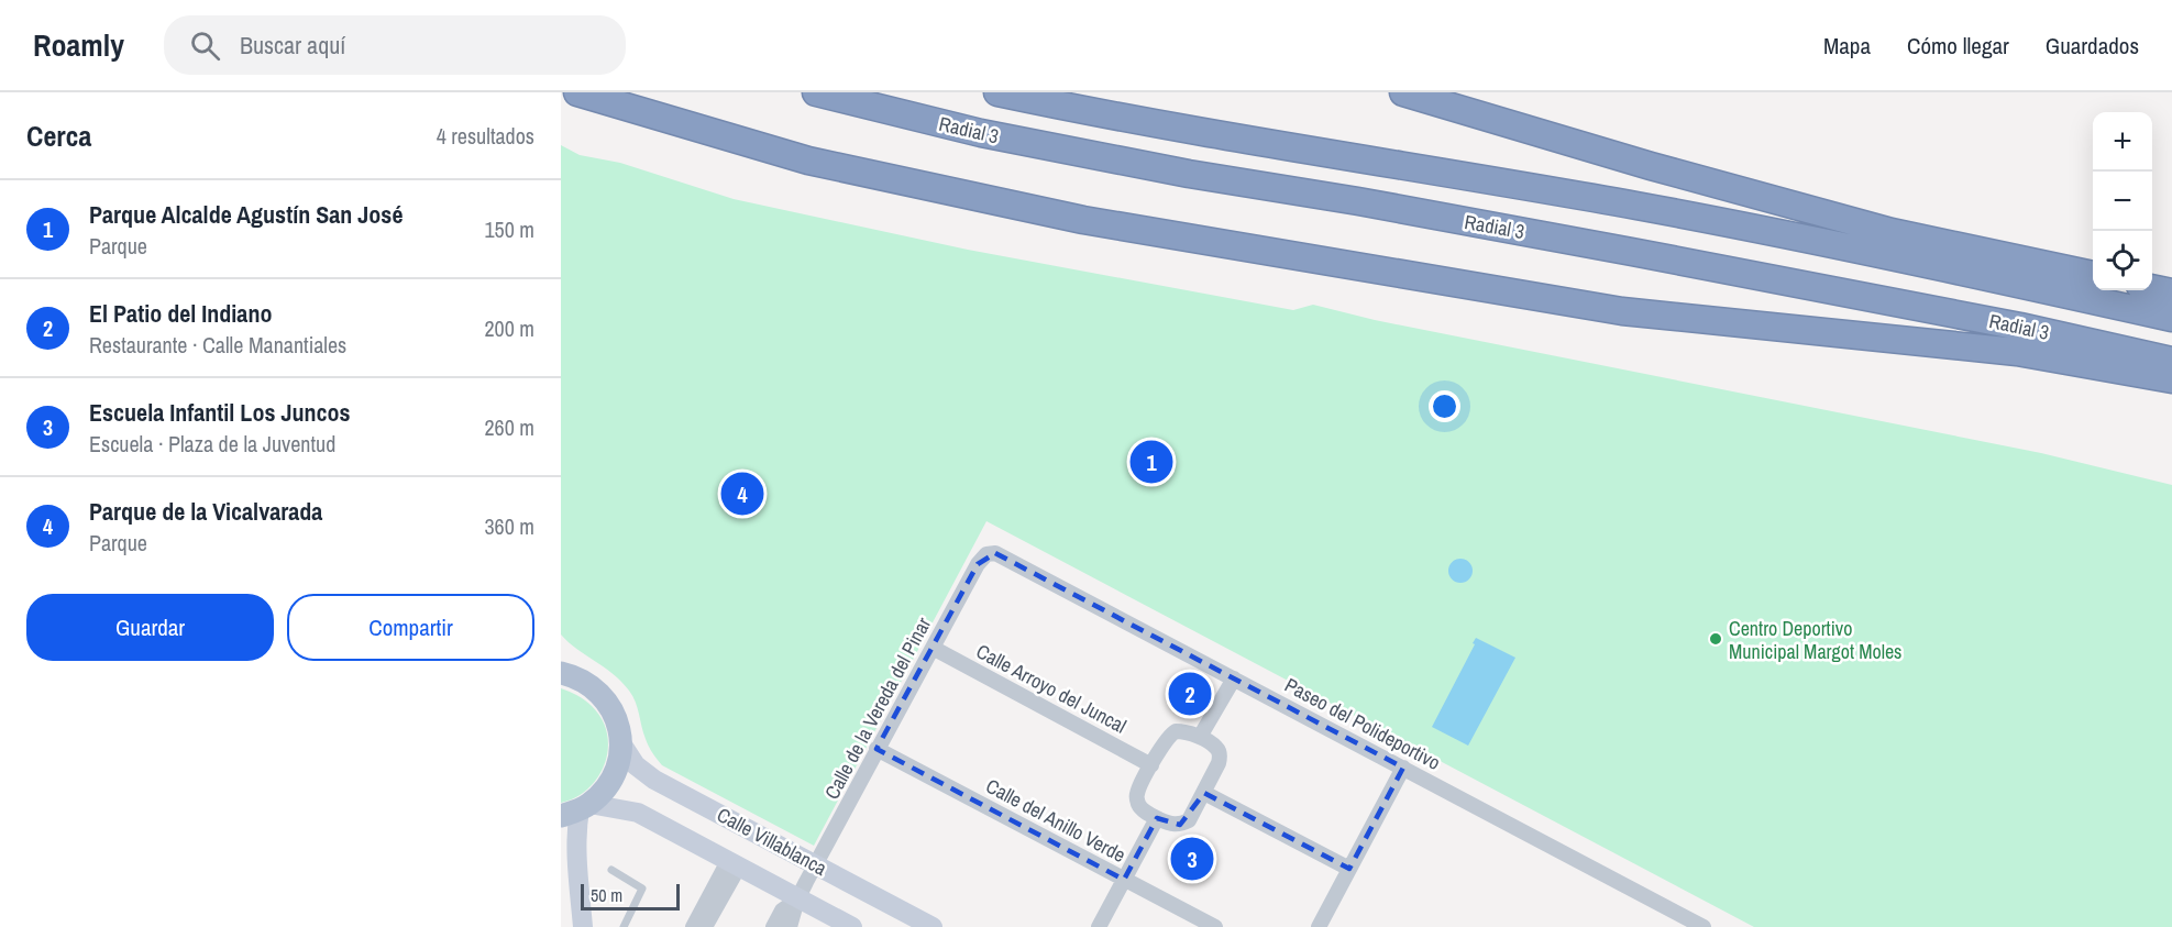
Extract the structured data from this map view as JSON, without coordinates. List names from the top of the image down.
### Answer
{
  "streets": {
    "highway": ["Radial 3"],
    "main road": ["Calle Villablanca"],
    "street": [
      "Calle Arroyo del Juncal",
      "Calle de la Vereda del Pinar",
      "Paseo del Polideportivo",
      "Calle del Anillo Verde"
    ]
  },
  "crossings": [
    ["Calle Arroyo del Juncal", "Calle de la Vereda del Pinar"],
    ["Calle de la Vereda del Pinar", "Paseo del Polideportivo"],
    ["Calle de la Vereda del Pinar", "Calle del Anillo Verde"],
    ["Calle de la Vereda del Pinar", "Calle Villablanca"]
  ],
  "places": ["Centro Deportivo Municipal Margot Moles"],
  "scale_bar": "50 m",
  "page": {
    "header": "Roamly",
    "search": "Buscar aquí",
    "nav": ["Mapa", "Cómo llegar", "Guardados"],
    "heading": ["Cerca", "4 resultados"],
    "map_buttons": ["+", "−"],
    "list": [
      {
        "mark": "1",
        "name": "Parque Alcalde Agustín San José",
        "note": "Parque",
        "value": "150 m"
      },
      {
        "mark": "2",
        "name": "El Patio del Indiano",
        "note": "Restaurante · Calle Manantiales",
        "value": "200 m"
      },
      {
        "mark": "3",
        "name": "Escuela Infantil Los Juncos",
        "note": "Escuela · Plaza de la Juventud",
        "value": "260 m"
      },
      {
        "mark": "4",
        "name": "Parque de la Vicalvarada",
        "note": "Parque",
        "value": "360 m"
      }
    ],
    "pins": [
      "1",
      "4",
      "2",
      "3"
    ],
    "buttons": ["Guardar", "Compartir"],
    "scale": "50 m"
  }
}
